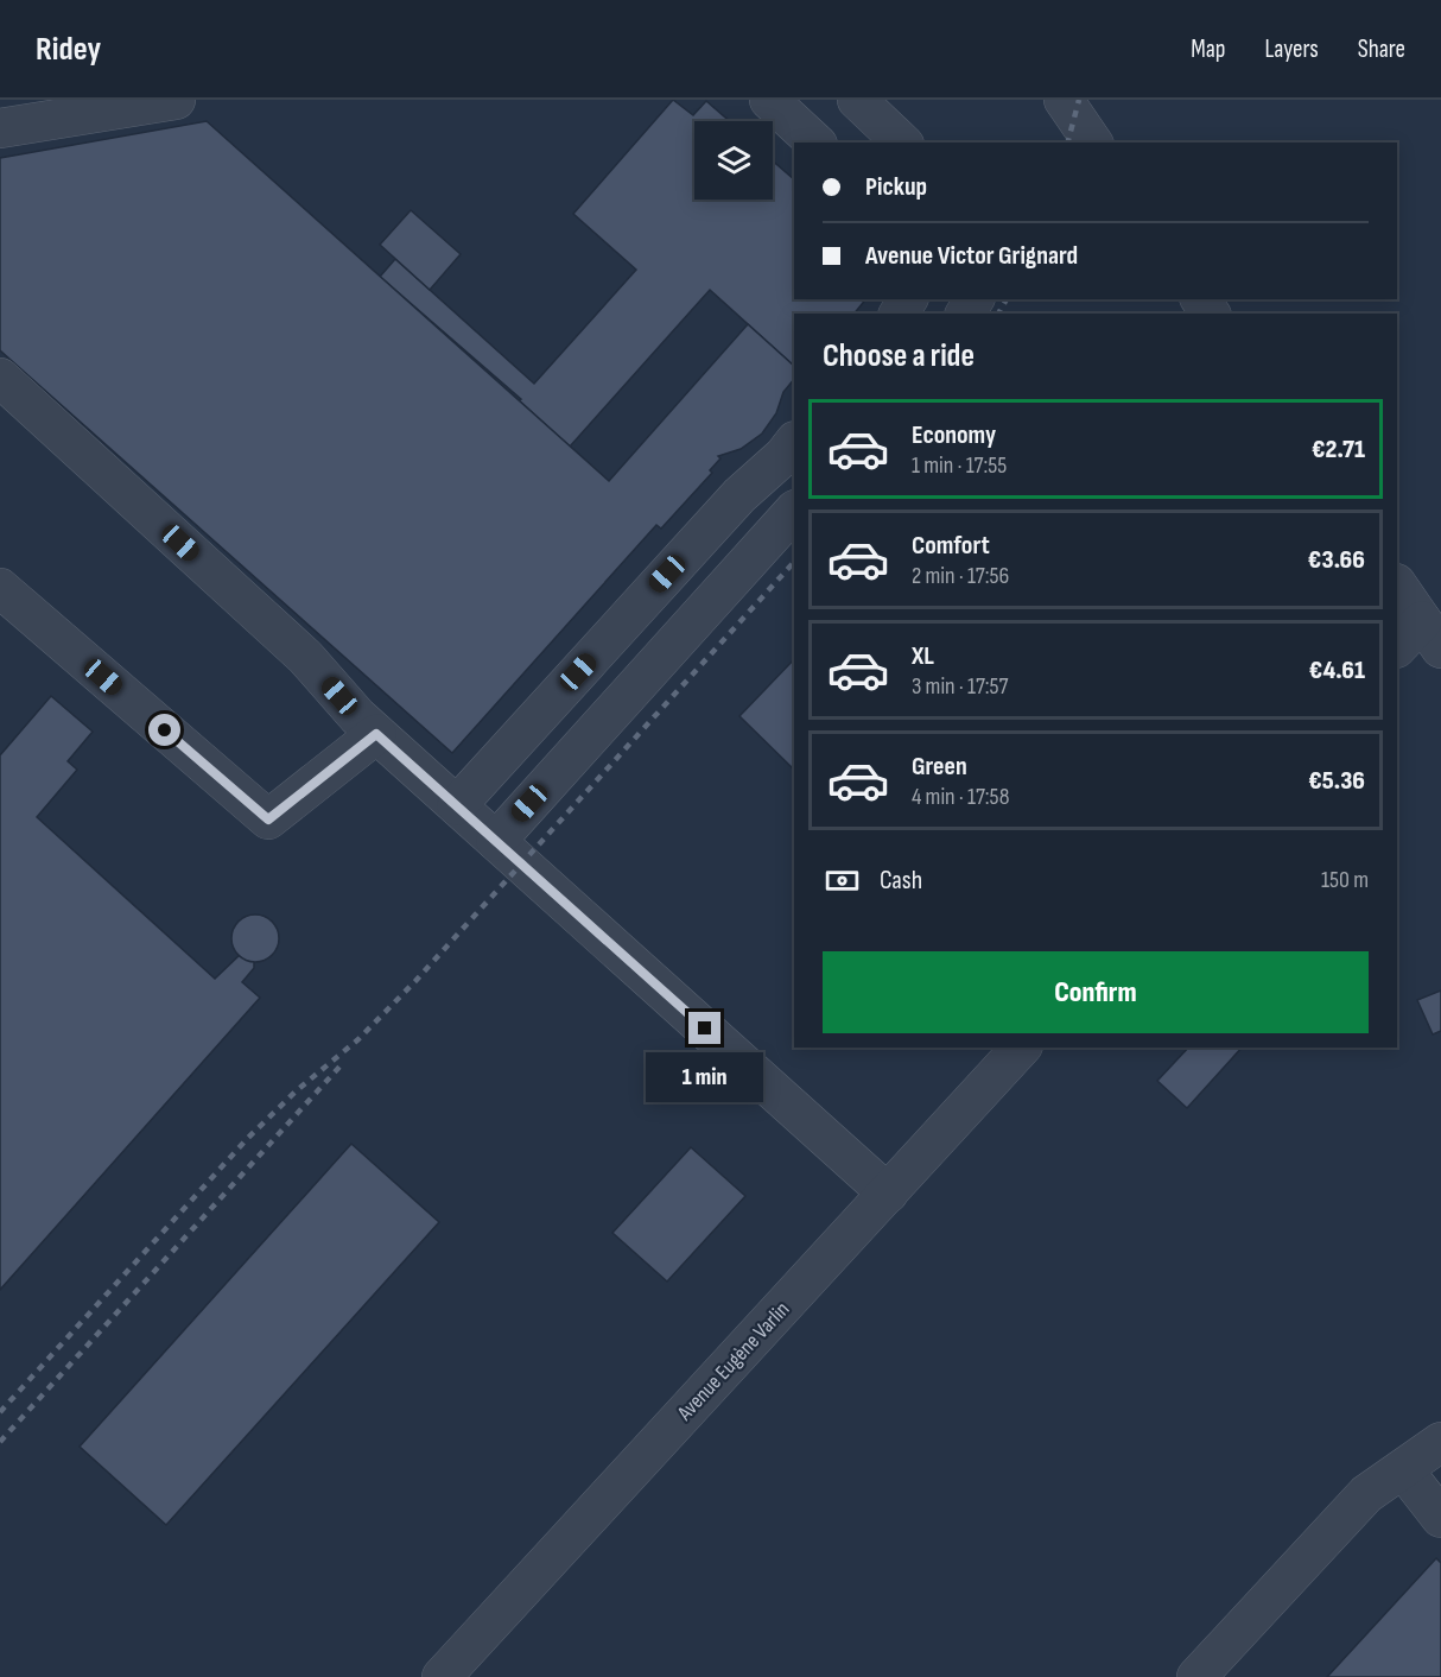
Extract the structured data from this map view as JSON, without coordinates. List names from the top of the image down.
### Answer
{
  "streets": {
    "street": ["Avenue Eugène Varlin"]
  },
  "page": {
    "header": "Ridey",
    "nav": ["Map", "Layers", "Share"],
    "banner": ["Pickup", "Avenue Victor Grignard"],
    "heading": "Choose a ride",
    "list": [
      {
        "name": "Economy",
        "note": "1 min · 17:55",
        "value": "€2.71"
      },
      {
        "name": "Comfort",
        "note": "2 min · 17:56",
        "value": "€3.66"
      },
      {
        "name": "XL",
        "note": "3 min · 17:57",
        "value": "€4.61"
      },
      {
        "name": "Green",
        "note": "4 min · 17:58",
        "value": "€5.36"
      }
    ],
    "pay": ["Cash", "150 m"],
    "buttons": "Confirm",
    "bubble": "1 min"
  }
}
